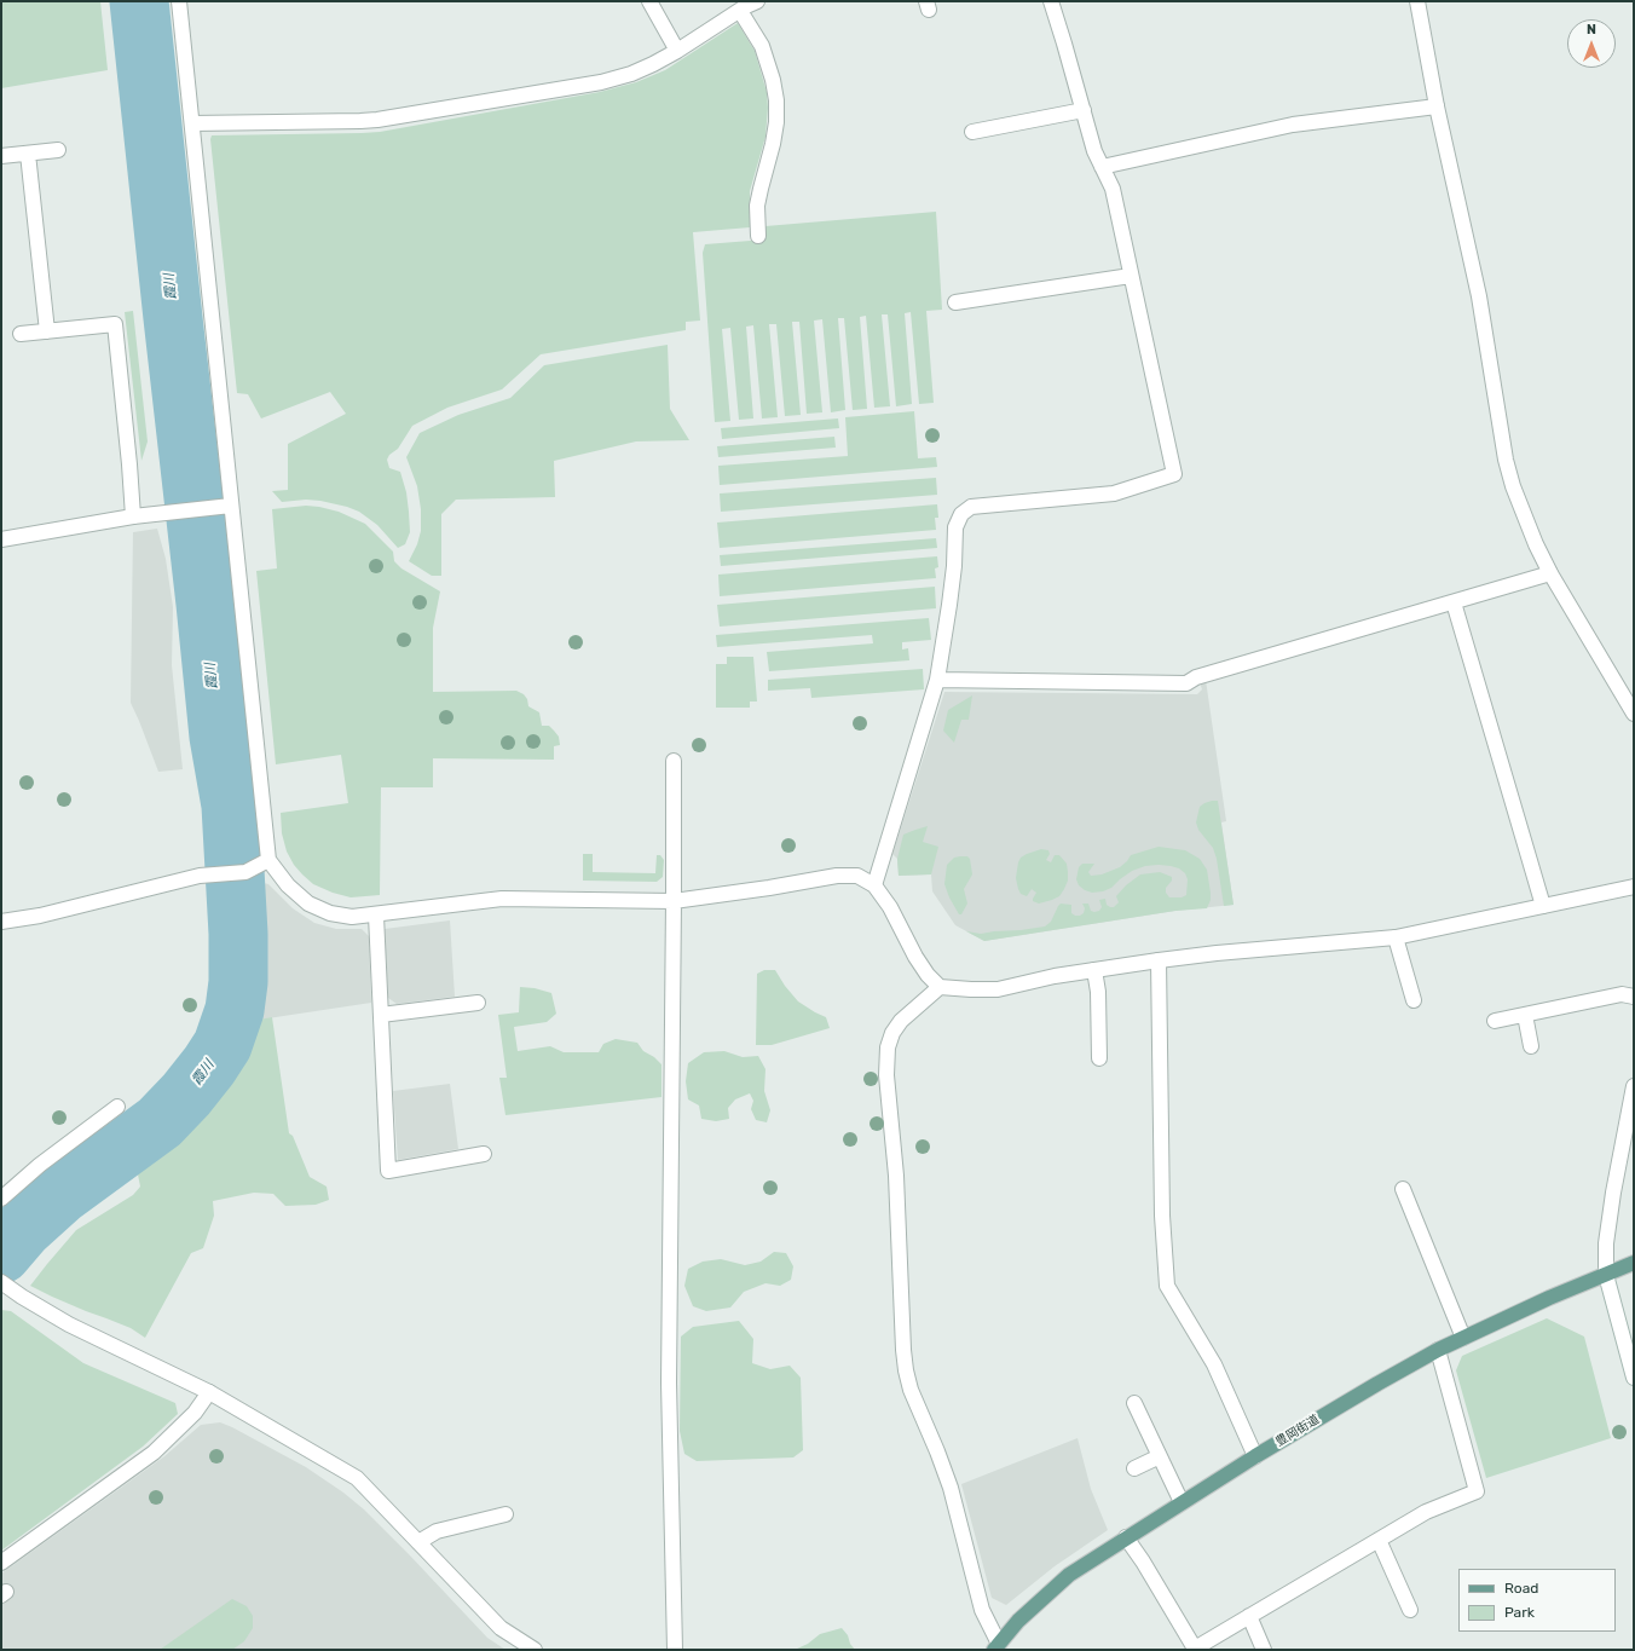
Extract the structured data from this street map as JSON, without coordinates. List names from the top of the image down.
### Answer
{
  "streets": {
    "main road": ["豊岡街道"]
  },
  "water": ["霞川"],
  "legend": ["Road", "Park"],
  "north": "top"
}
